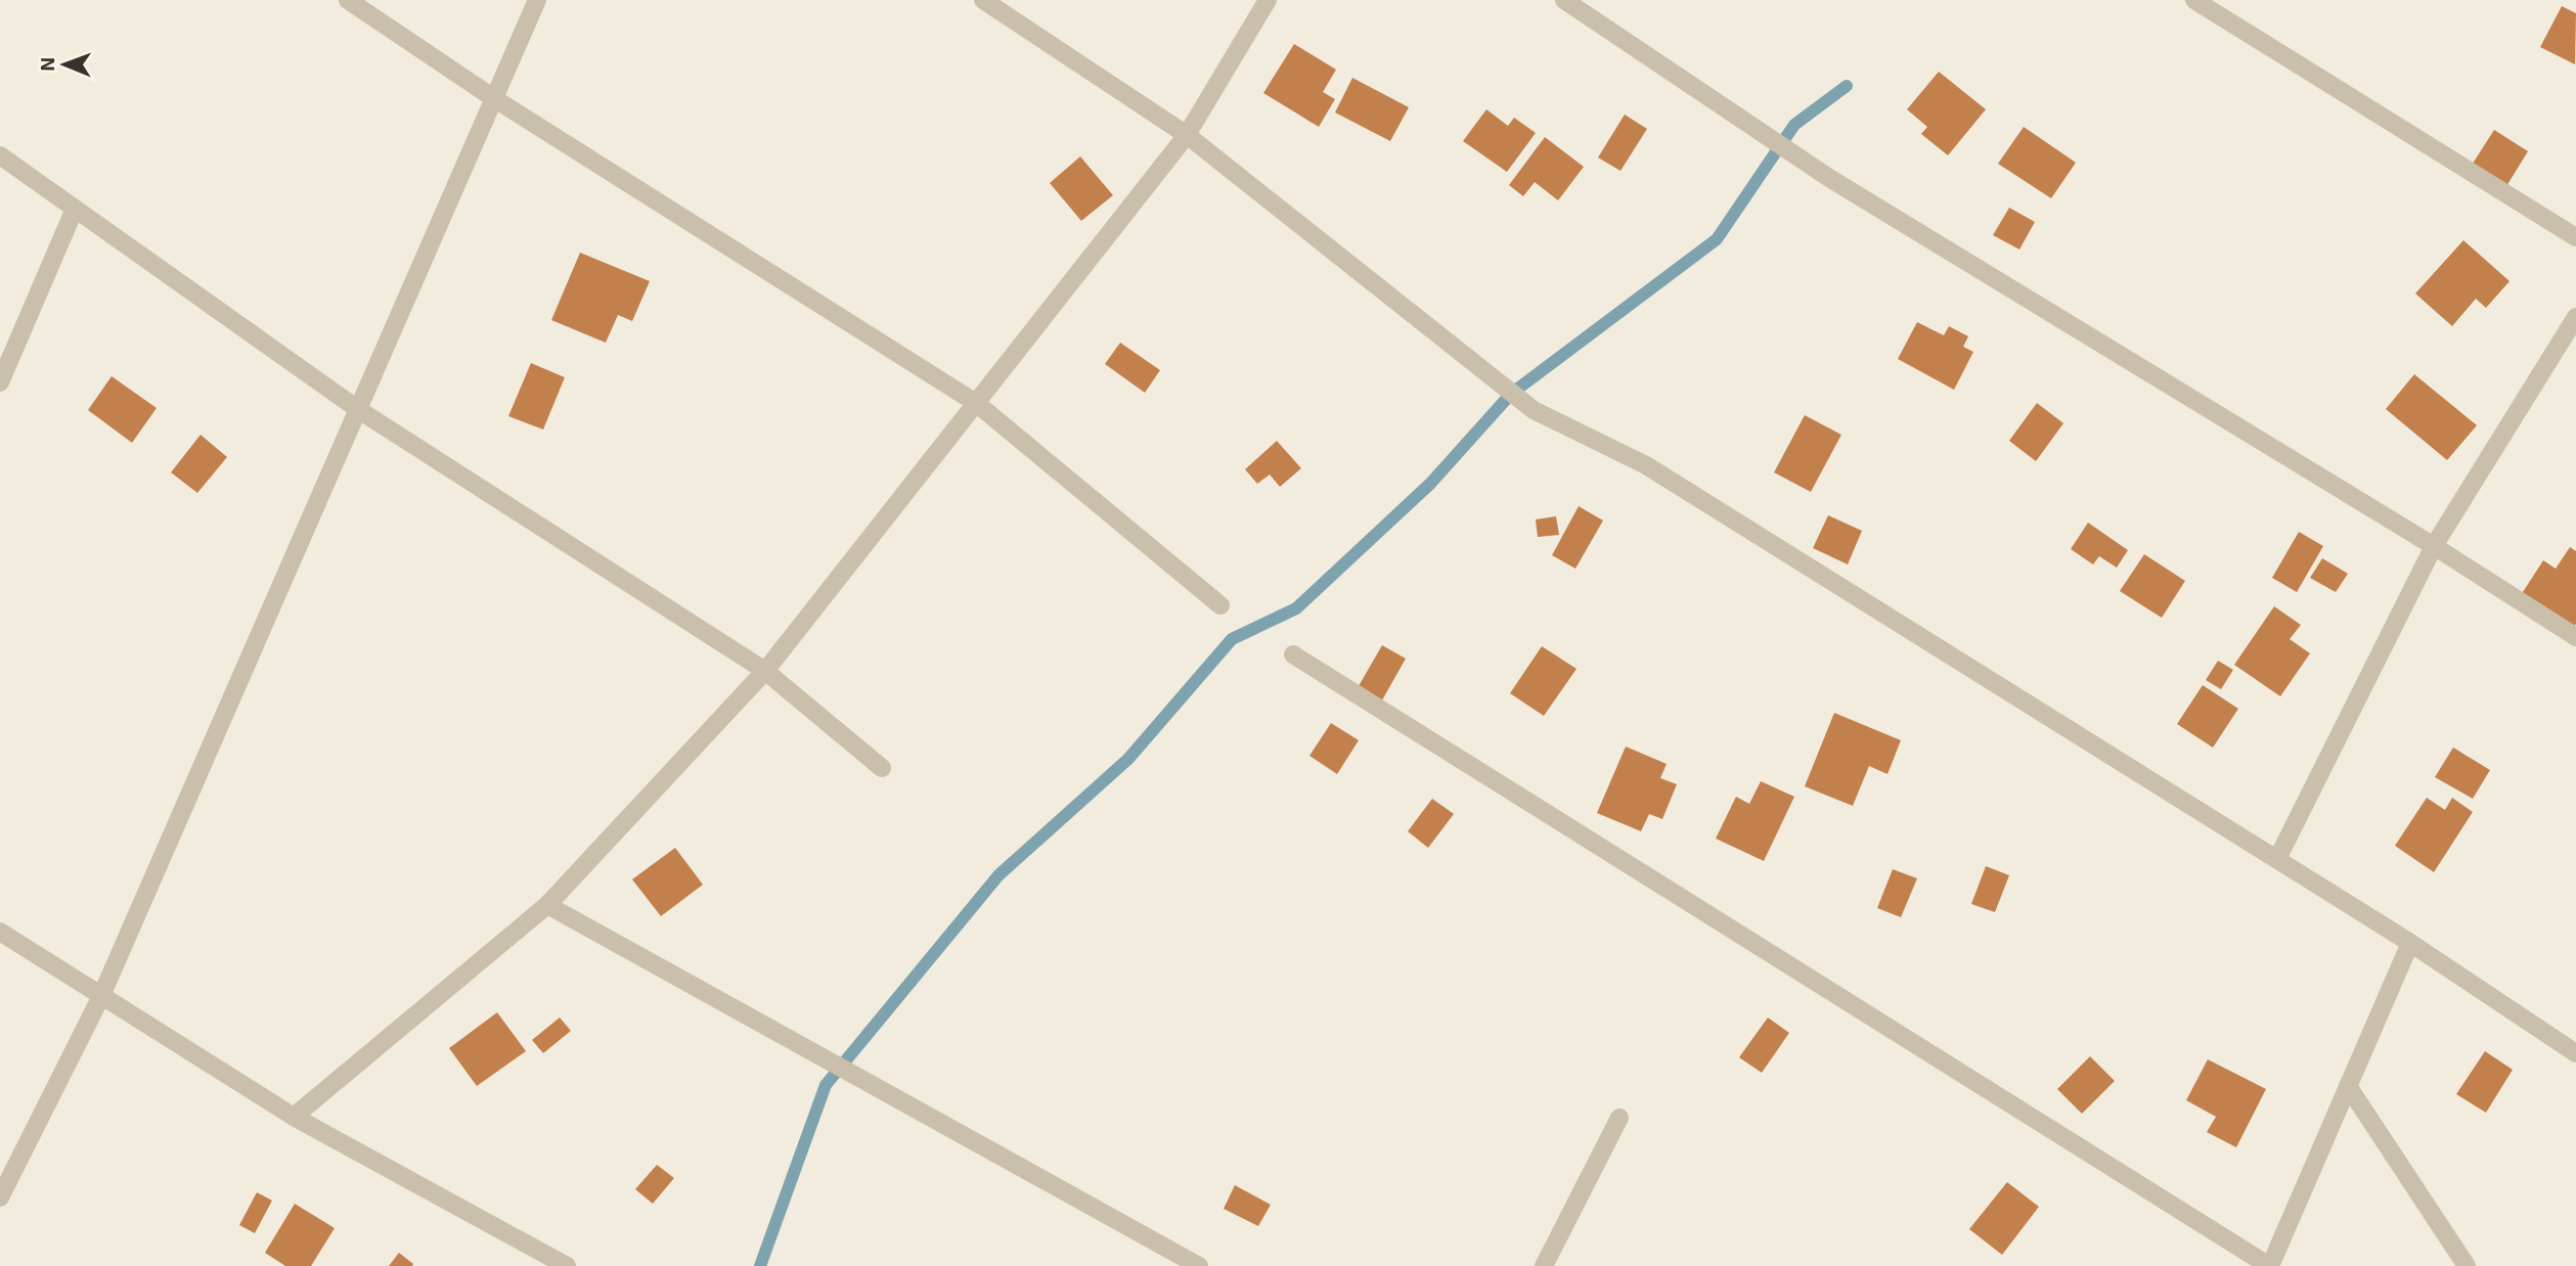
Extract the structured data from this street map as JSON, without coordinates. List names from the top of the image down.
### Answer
{
  "north": "left"
}
